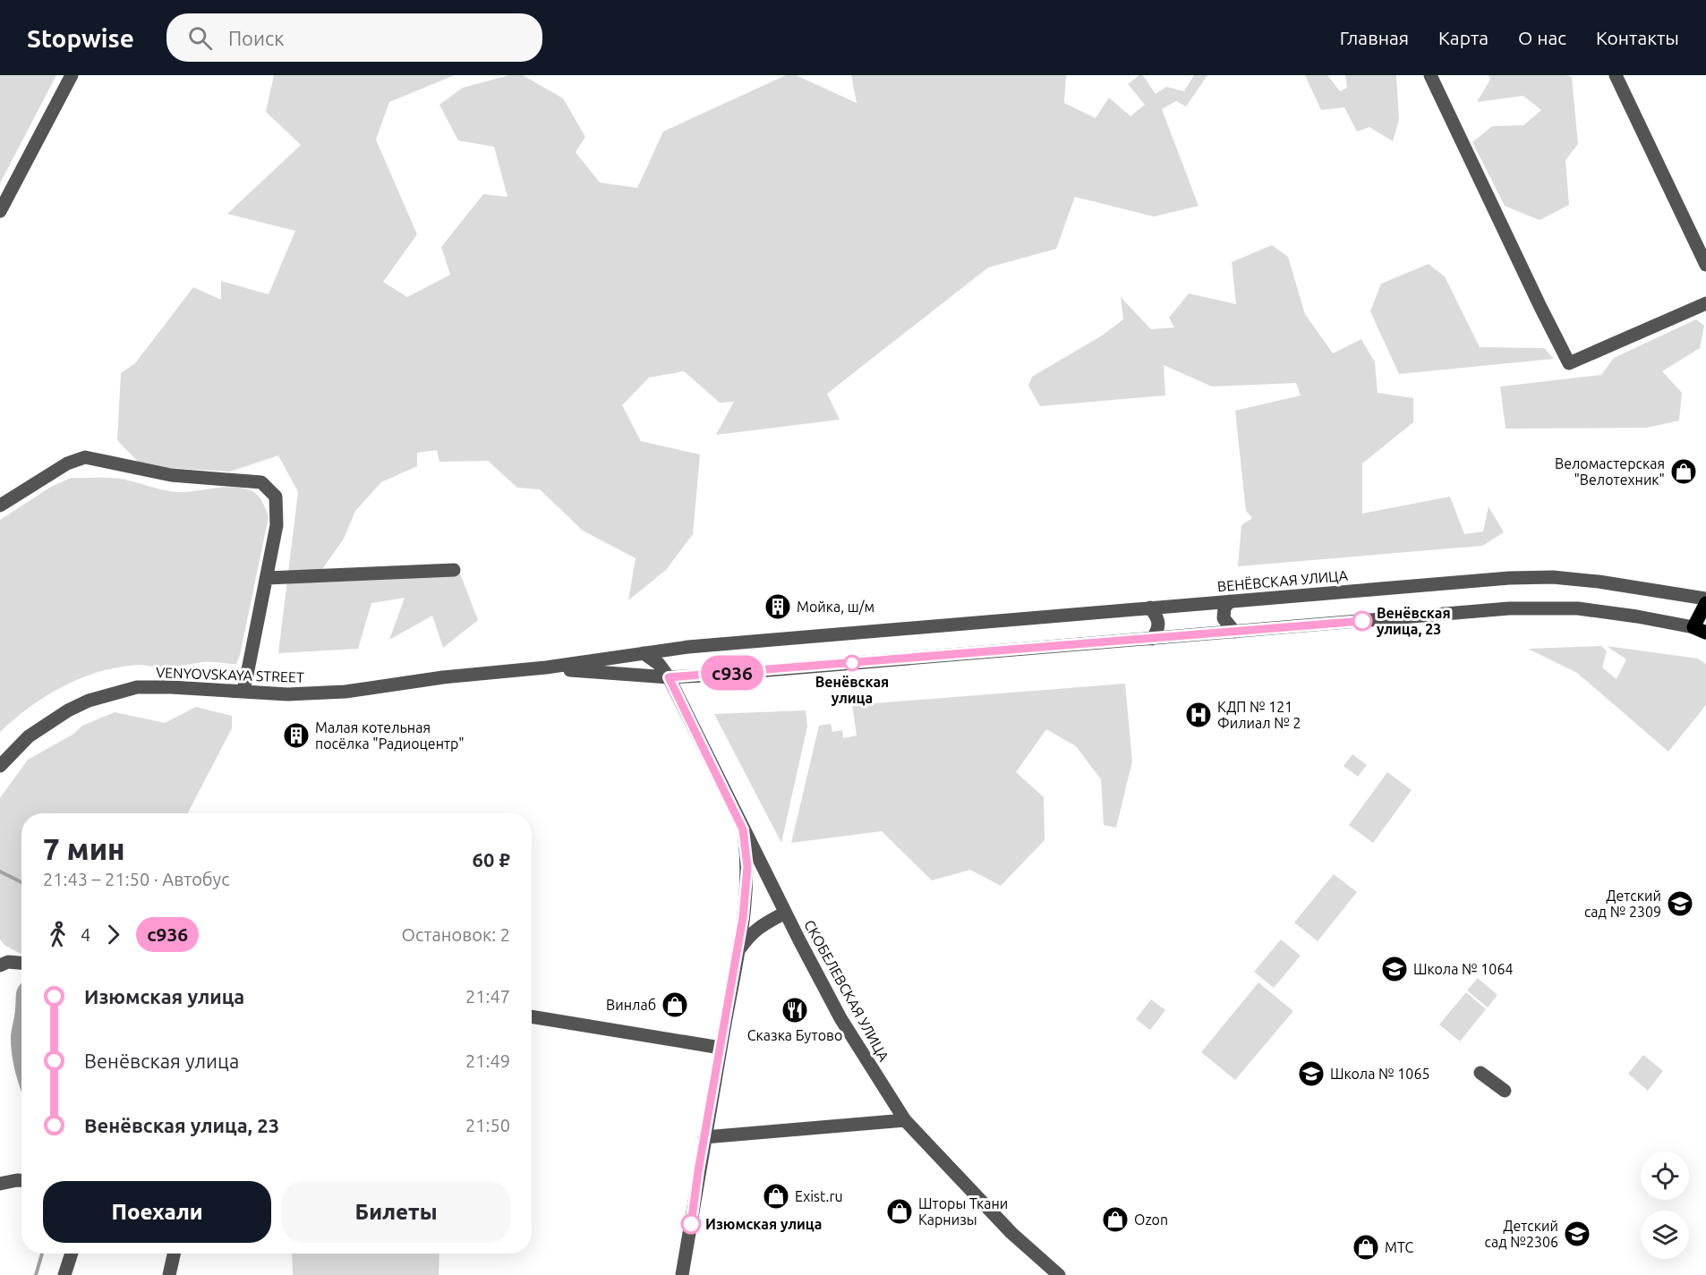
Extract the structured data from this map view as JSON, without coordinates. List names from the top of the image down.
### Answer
{
  "streets": {
    "street": ["ВЕНЁВСКАЯ УЛИЦА", "VENYOVSKAYA STREET", "СКОБЕЛЕВСКАЯ УЛИЦА"]
  },
  "crossings": [
    ["ВЕНЁВСКАЯ УЛИЦА", "VENYOVSKAYA STREET"],
    ["ВЕНЁВСКАЯ УЛИЦА", "СКОБЕЛЕВСКАЯ УЛИЦА"]
  ],
  "places": {
    "shop": [
      "Веломастерская \"Велотехник\"",
      "Винлаб",
      "Exist.ru",
      "Шторы Ткани Карнизы",
      "Ozon",
      "МТС"
    ],
    "building": ["Мойка, ш/м", "Малая котельная посёлка \"Радиоцентр\""],
    "other": ["Венёвская улица, 23", "Венёвская улица", "Изюмская улица"],
    "hospital": ["КДП № 121 Филиал № 2"],
    "school or university": [
      "Детский сад № 2309",
      "Школа № 1064",
      "Школа № 1065",
      "Детский сад №2306"
    ],
    "restaurant": ["Сказка Бутово"]
  },
  "lines": ["bus line с936"],
  "page": {
    "header": "Stopwise",
    "search": "Поиск",
    "nav": [
      "Главная",
      "Карта",
      "О нас",
      "Контакты"
    ],
    "on_map": "с936",
    "heading": ["7 мин", "21:43 – 21:50 · Автобус", "60 ₽"],
    "legs": ["4", "с936", "Остановок: 2"],
    "list": [
      {
        "name": "Изюмская улица",
        "value": "21:47"
      },
      {
        "name": "Венёвская улица",
        "value": "21:49"
      },
      {
        "name": "Венёвская улица, 23",
        "value": "21:50"
      }
    ],
    "buttons": ["Поехали", "Билеты"]
  }
}
